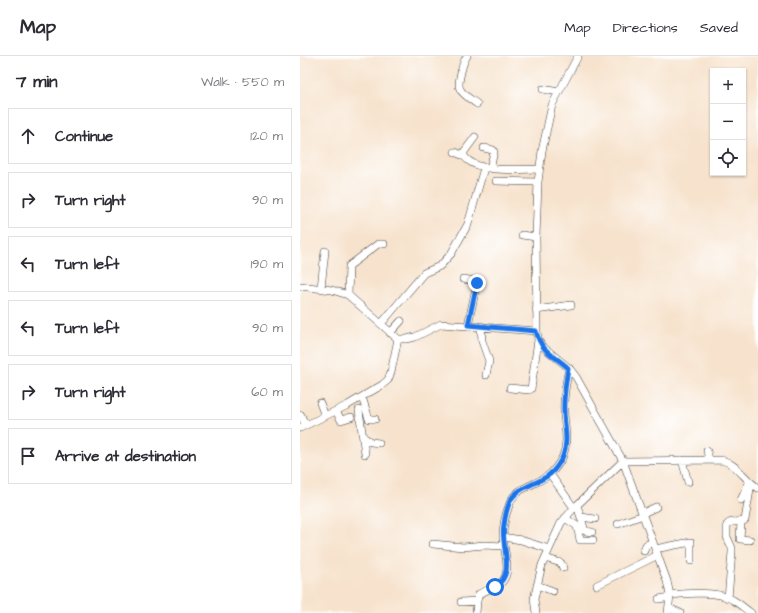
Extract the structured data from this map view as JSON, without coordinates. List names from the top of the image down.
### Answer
{
  "page": {
    "header": "Map",
    "nav": ["Map", "Directions", "Saved"],
    "heading": ["7 min", "Walk · 550 m"],
    "map_buttons": ["+", "−"],
    "list": [
      ["Continue", "120 m"],
      ["Turn right", "90 m"],
      ["Turn left", "190 m"],
      ["Turn left", "90 m"],
      ["Turn right", "60 m"],
      "Arrive at destination"
    ]
  }
}
